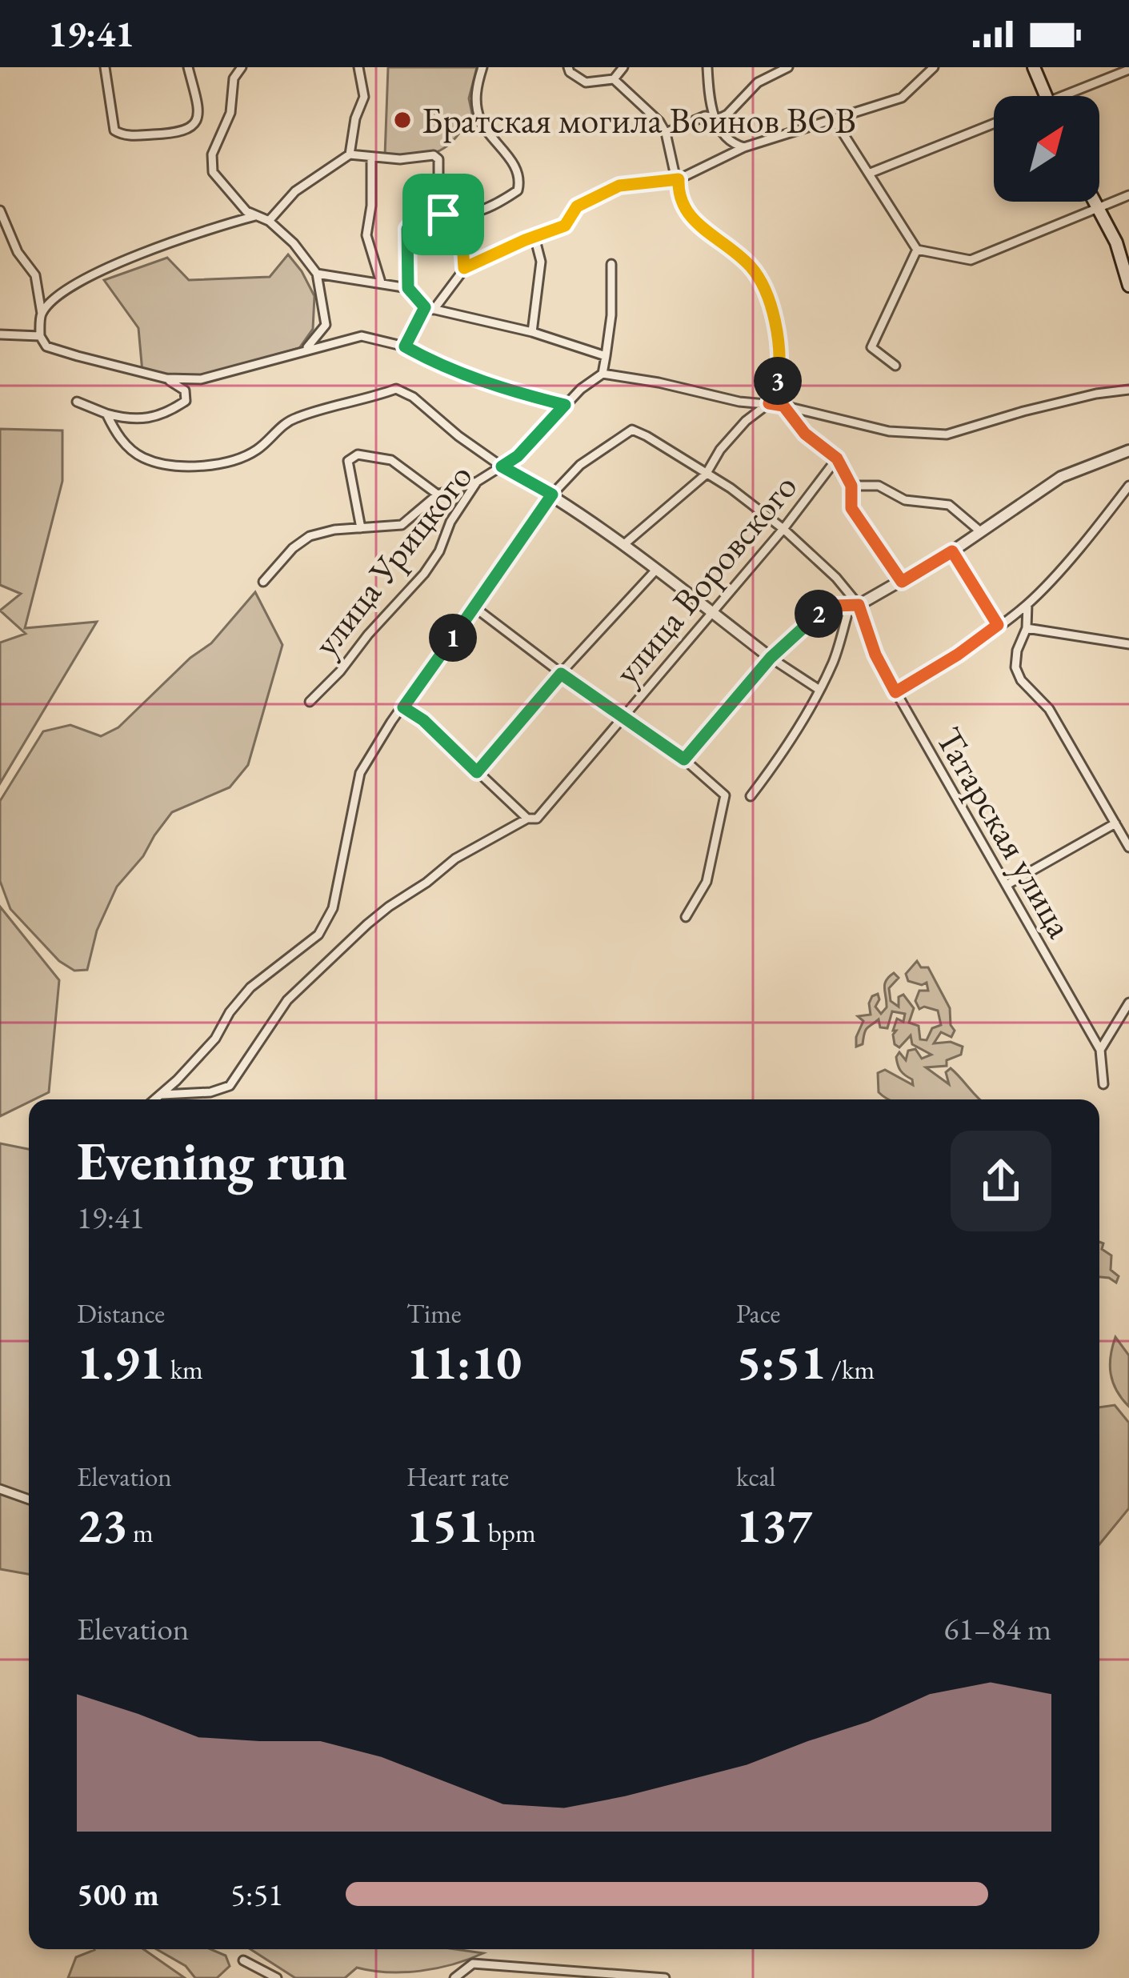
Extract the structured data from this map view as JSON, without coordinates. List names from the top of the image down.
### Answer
{
  "streets": {
    "street": ["улица Урицкого", "улица Воровского", "Татарская улица"]
  },
  "places": ["Братская могила Воинов ВОВ"],
  "north": "top right",
  "page": {
    "status": "19:41",
    "pins": ["3", "2", "1"],
    "heading": ["Evening run", "19:41"],
    "stats": [
      ["Distance", "1.91 km"],
      ["Time", "11:10"],
      ["Pace", "5:51 /km"],
      ["Elevation", "23 m"],
      ["Heart rate", "151 bpm"],
      ["kcal", "137"]
    ],
    "chart": ["Elevation", "61–84 m"],
    "list": [
      {
        "name": "500 m",
        "note": "5:51"
      }
    ]
  }
}
